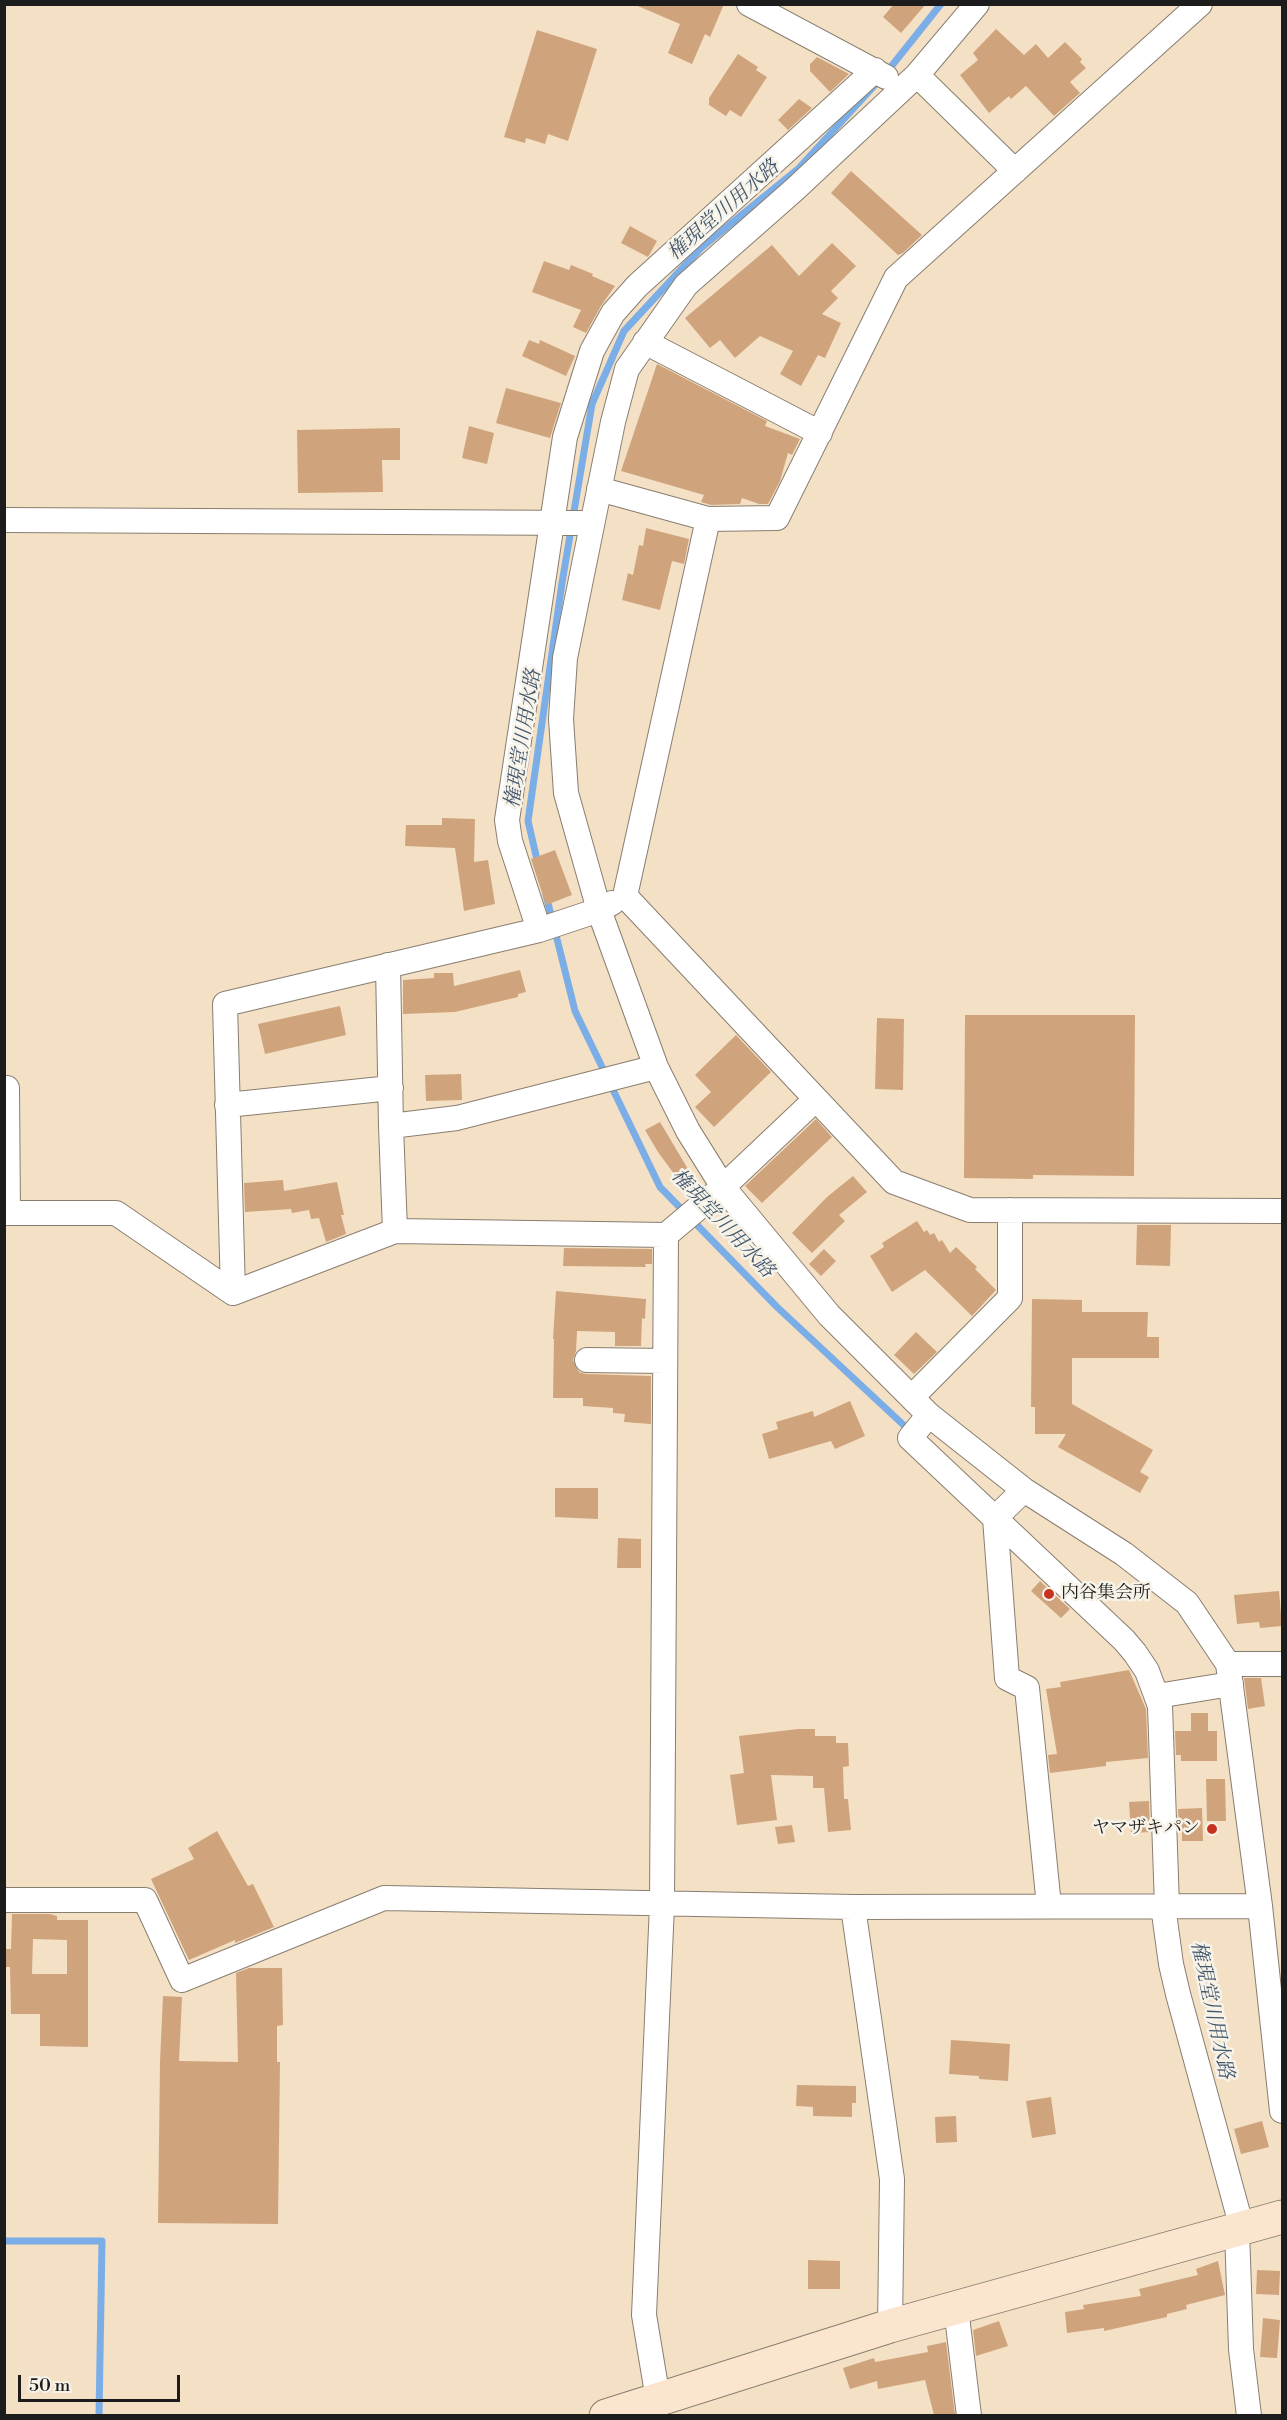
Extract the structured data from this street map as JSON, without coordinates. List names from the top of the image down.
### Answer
{
  "water": ["権現堂川用水路"],
  "places": ["内谷集会所", "ヤマザキパン"],
  "scale_bar": "50 m"
}
